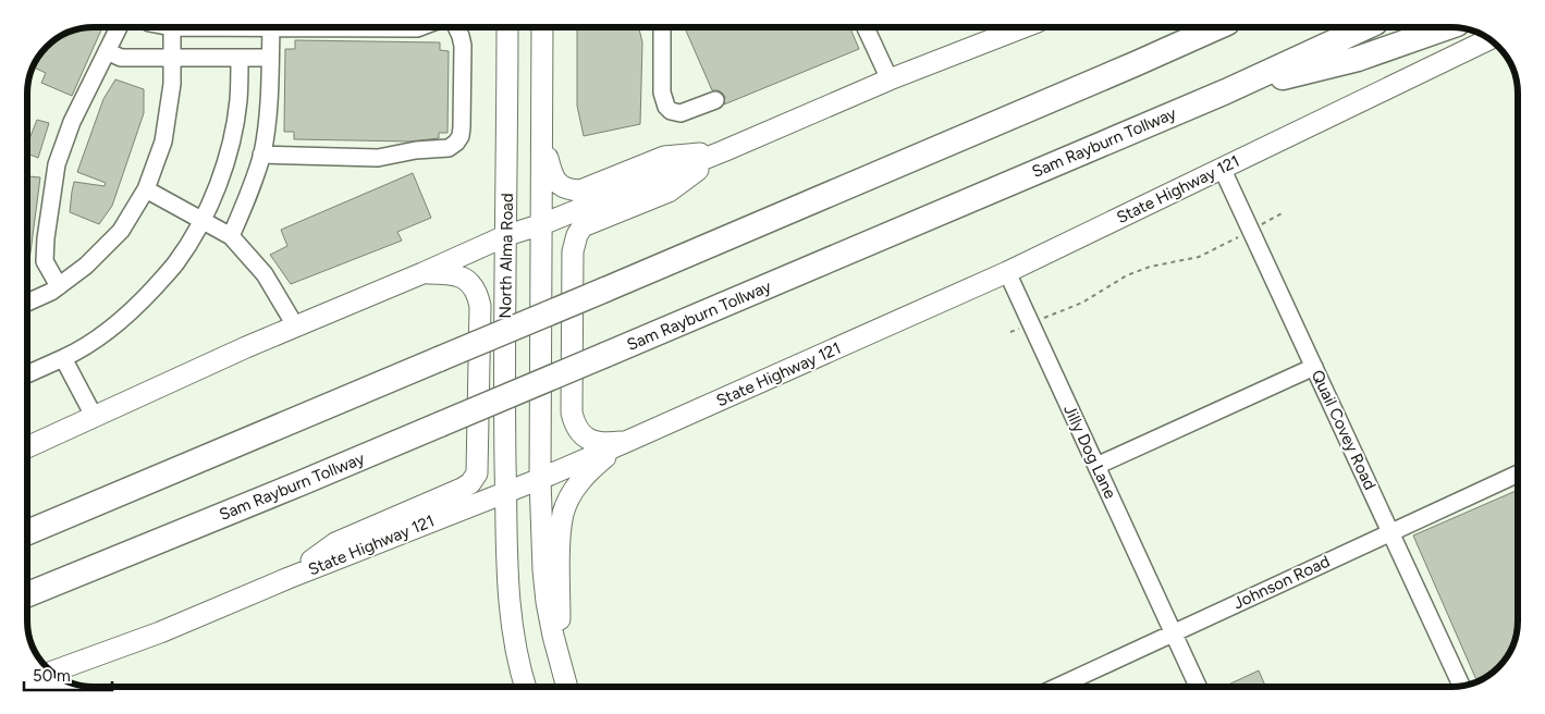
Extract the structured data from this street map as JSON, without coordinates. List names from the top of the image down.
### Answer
{
  "streets": {
    "highway": ["Sam Rayburn Tollway"],
    "main road": ["State Highway 121", "North Alma Road"],
    "street": ["Quail Covey Road", "Jilly Dog Lane", "Johnson Road"]
  },
  "crossings": [
    ["State Highway 121", "North Alma Road"],
    ["State Highway 121", "Quail Covey Road"],
    ["State Highway 121", "Jilly Dog Lane"],
    ["Quail Covey Road", "Johnson Road"],
    ["Jilly Dog Lane", "Johnson Road"]
  ],
  "scale_bar": "50 m"
}
